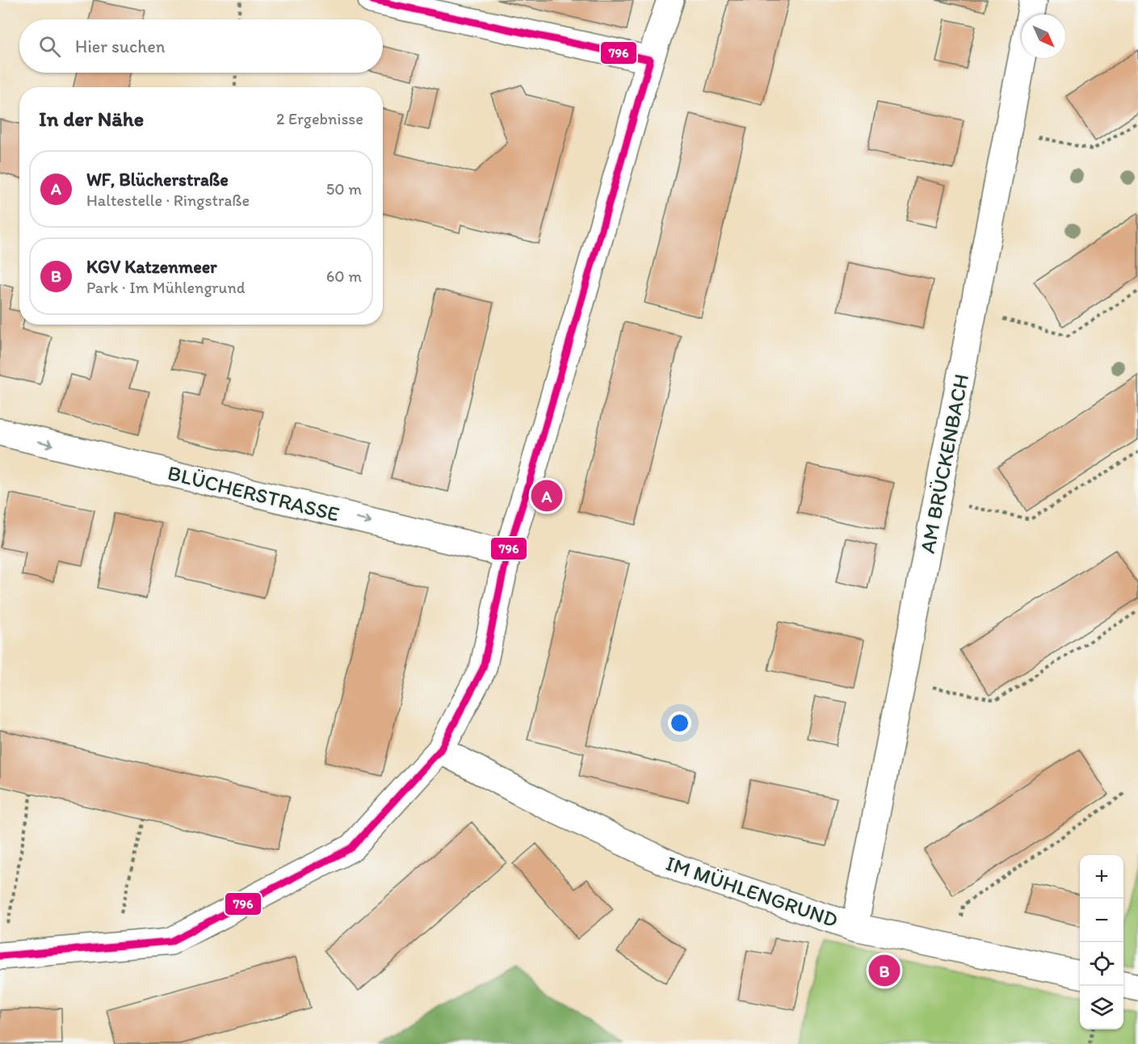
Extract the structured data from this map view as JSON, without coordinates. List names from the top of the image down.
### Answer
{
  "streets": {
    "street": ["AM BRÜCKENBACH", "BLÜCHERSTRASSE", "IM MÜHLENGRUND"]
  },
  "crossings": [
    ["AM BRÜCKENBACH", "IM MÜHLENGRUND"]
  ],
  "one_way": ["BLÜCHERSTRASSE"],
  "lines": ["transit line 796"],
  "north": "bottom right",
  "page": {
    "search": "Hier suchen",
    "heading": ["In der Nähe", "2 Ergebnisse"],
    "list": [
      {
        "mark": "A",
        "name": "WF, Blücherstraße",
        "note": "Haltestelle · Ringstraße",
        "value": "50 m"
      },
      {
        "mark": "B",
        "name": "KGV Katzenmeer",
        "note": "Park · Im Mühlengrund",
        "value": "60 m"
      }
    ],
    "pins": ["A", "B"],
    "map_buttons": ["+", "−"]
  }
}
